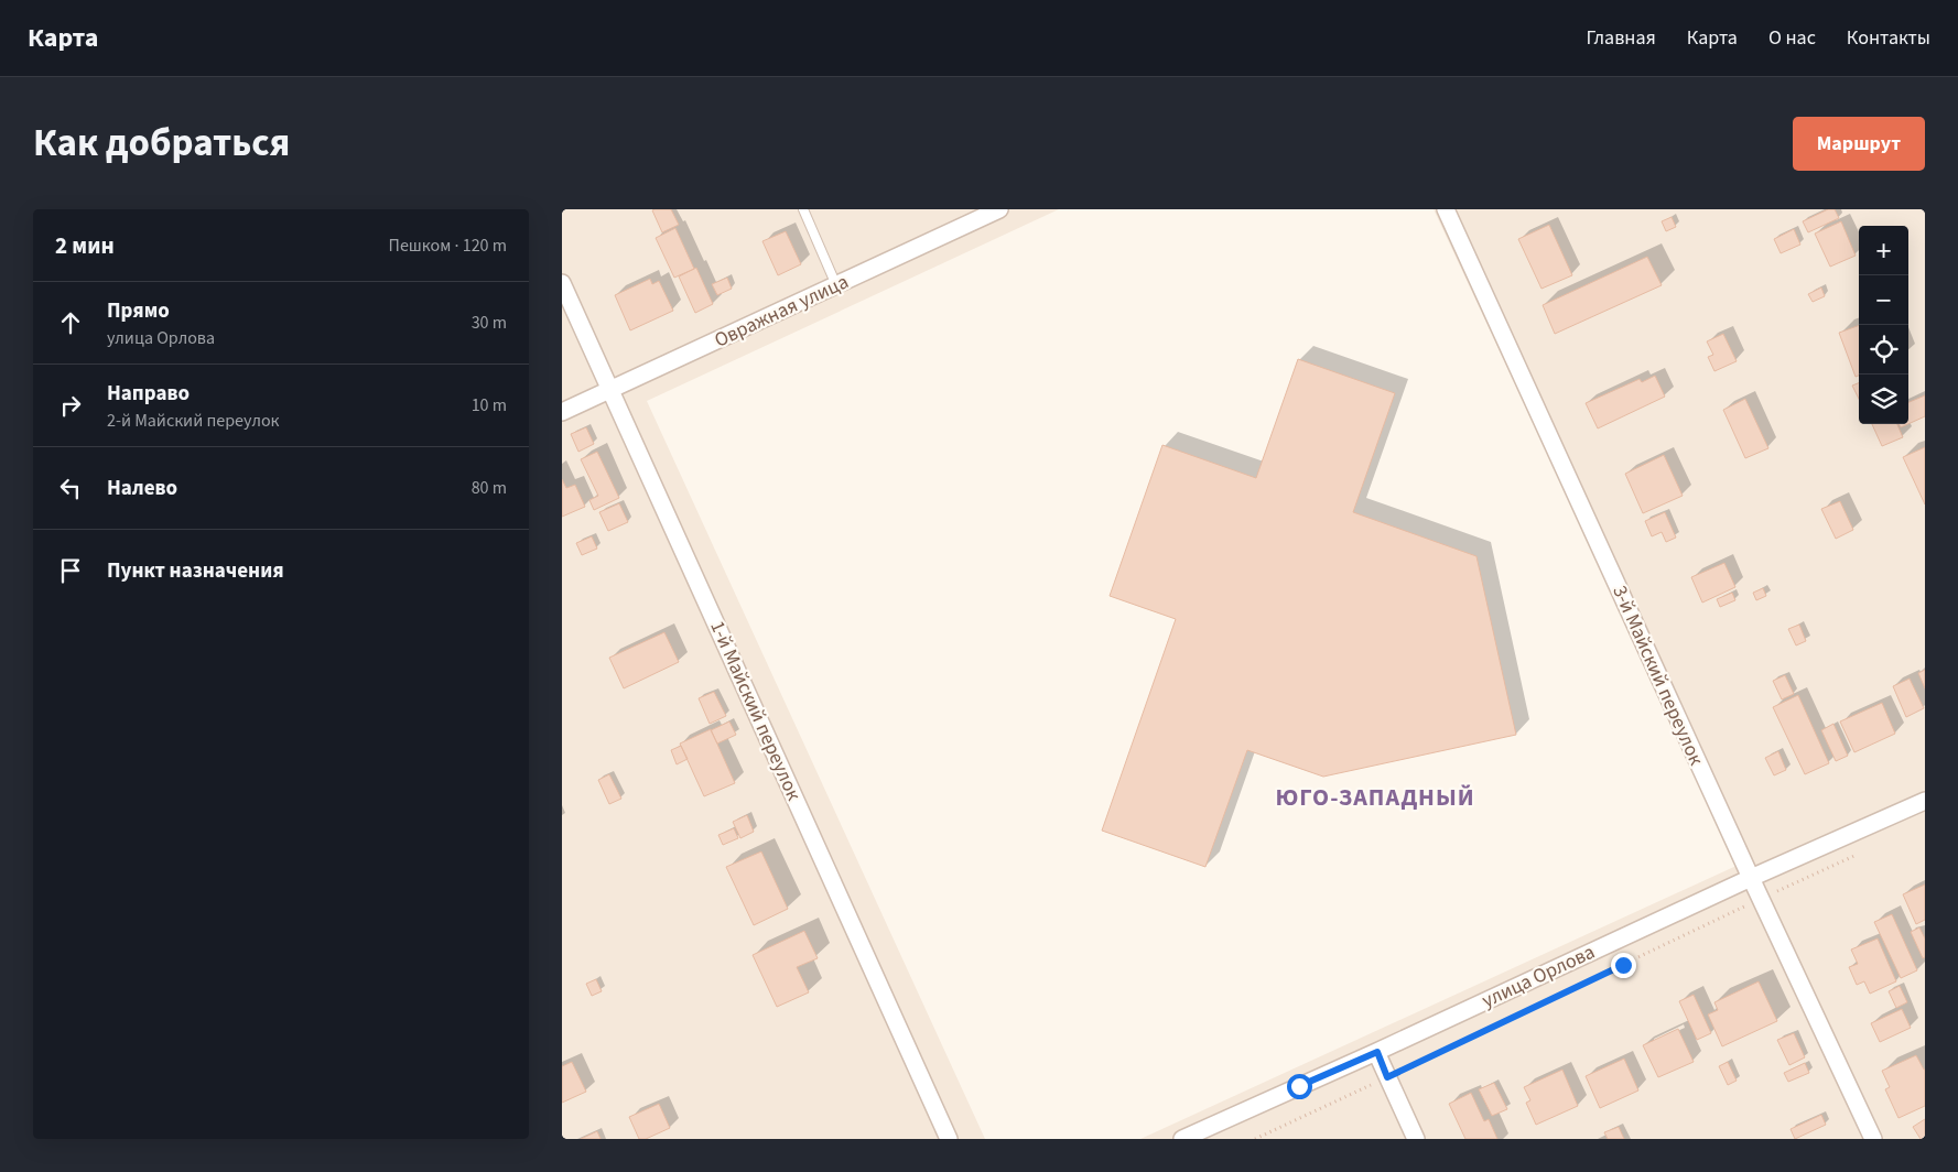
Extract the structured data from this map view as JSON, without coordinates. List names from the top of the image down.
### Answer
{
  "streets": {
    "street": [
      "Овражная улица",
      "3-й Майский переулок",
      "1-й Майский переулок",
      "улица Орлова"
    ]
  },
  "crossings": [
    ["Овражная улица", "1-й Майский переулок"],
    ["3-й Майский переулок", "улица Орлова"]
  ],
  "districts": ["ЮГО-ЗАПАДНЫЙ"],
  "page": {
    "header": "Карта",
    "nav": [
      "Главная",
      "Карта",
      "О нас",
      "Контакты"
    ],
    "title": "Как добраться",
    "buttons": "Маршрут",
    "heading": ["2 мин", "Пешком · 120 m"],
    "map_buttons": ["+", "−"],
    "list": [
      ["Прямо", "улица Орлова", "30 m"],
      ["Направо", "2-й Майский переулок", "10 m"],
      ["Налево", "80 m"],
      "Пункт назначения"
    ]
  }
}
